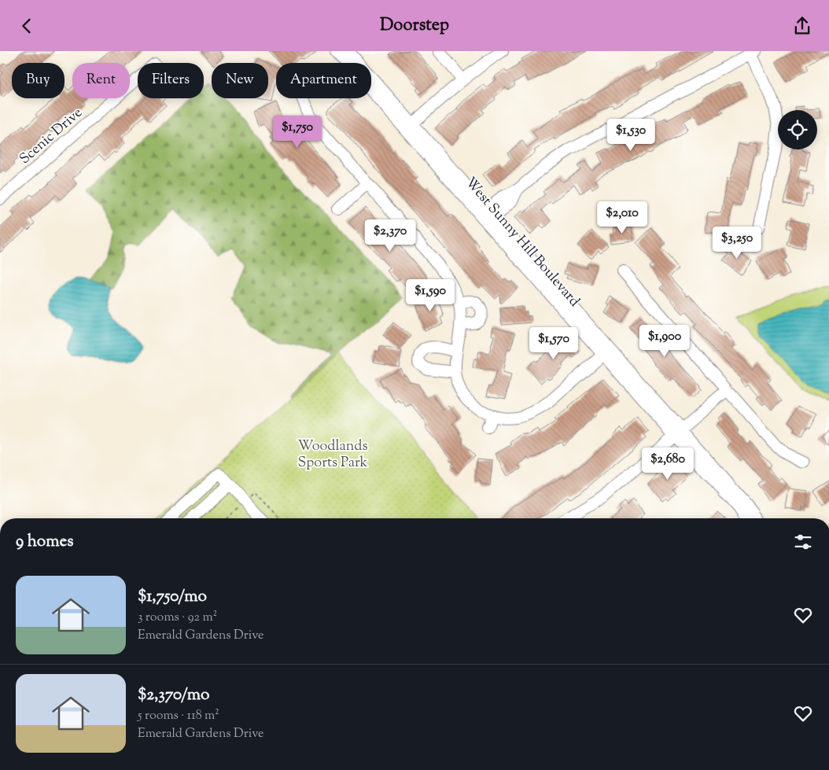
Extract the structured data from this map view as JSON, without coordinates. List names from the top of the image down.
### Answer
{
  "streets": {
    "street": ["Scenic Drive", "West Sunny Hill Boulevard"]
  },
  "parks": ["Woodlands Sports Park"],
  "page": {
    "header": "Doorstep",
    "chip": [
      "Buy",
      "Rent",
      "Filters",
      "New",
      "Apartment"
    ],
    "price": [
      "$1,750",
      "$1,530",
      "$2,010",
      "$2,370",
      "$3,250",
      "$1,590",
      "$1,900",
      "$1,570",
      "$2,680"
    ],
    "heading": "9 homes",
    "list": [
      {
        "name": "$1,750/mo",
        "note": "3 rooms · 92 m² · Emerald Gardens Drive"
      },
      {
        "name": "$2,370/mo",
        "note": "5 rooms · 118 m² · Emerald Gardens Drive"
      }
    ]
  }
}
